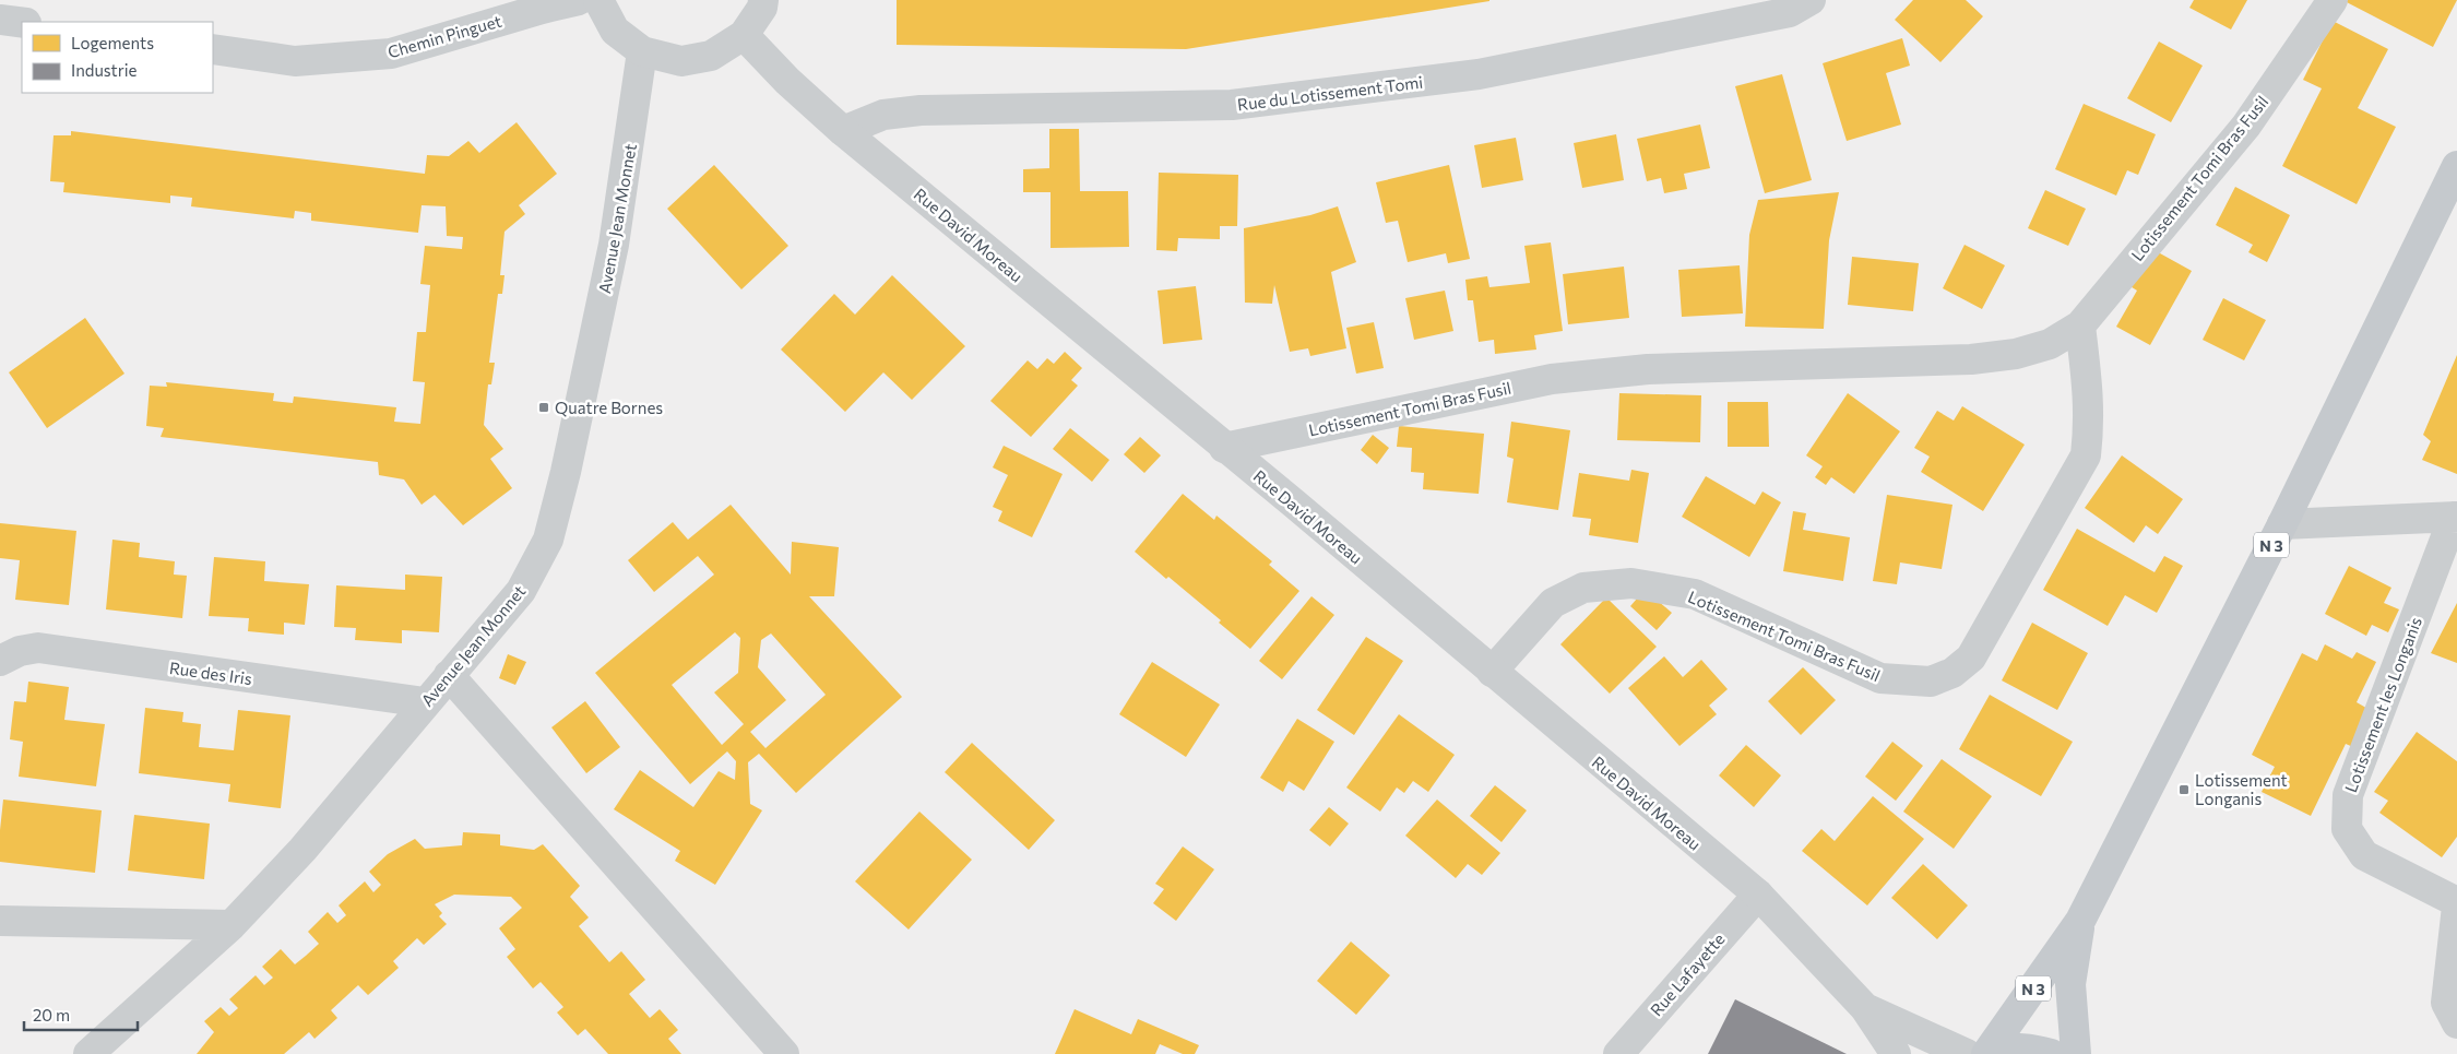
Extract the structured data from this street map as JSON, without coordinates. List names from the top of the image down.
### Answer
{
  "streets": {
    "main road": ["N 3"],
    "street": [
      "Chemin Pinguet",
      "Rue du Lotissement Tomi",
      "Lotissement Tomi Bras Fusil",
      "Avenue Jean Monnet",
      "Rue David Moreau",
      "Rue des Iris",
      "Lotissement les Longanis",
      "Rue Lafayette"
    ]
  },
  "crossings": [
    ["Rue du Lotissement Tomi", "Rue David Moreau"],
    ["Lotissement Tomi Bras Fusil", "Rue David Moreau"],
    ["Avenue Jean Monnet", "Rue des Iris"],
    ["Rue David Moreau", "Rue Lafayette"],
    ["N 3", "Lotissement les Longanis"]
  ],
  "places": {
    "transit": ["Quatre Bornes", "Lotissement Longanis"]
  },
  "legend": ["Logements", "Industrie"],
  "scale_bar": "20 m"
}
